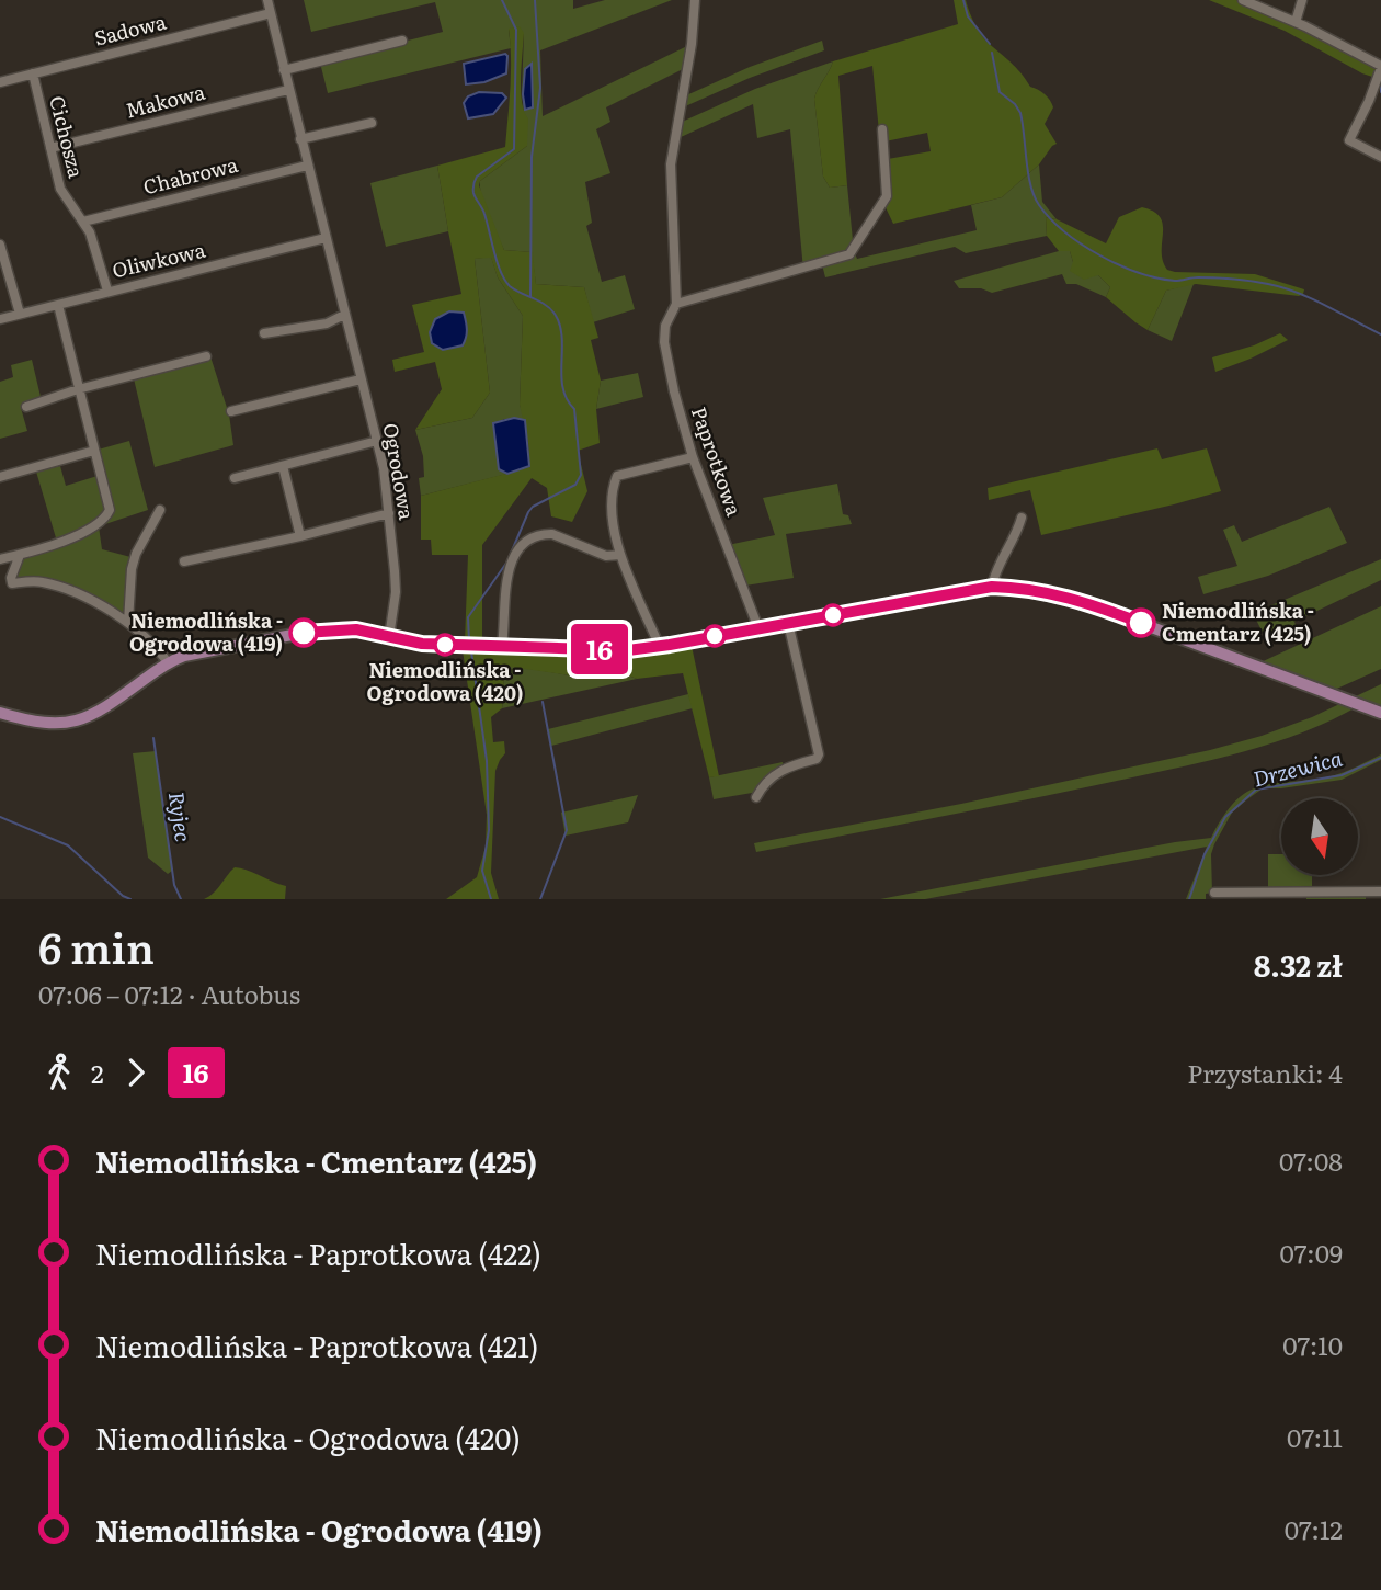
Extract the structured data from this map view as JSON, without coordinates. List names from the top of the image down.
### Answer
{
  "streets": {
    "street": [
      "Sadowa",
      "Makowa",
      "Cichosza",
      "Chabrowa",
      "Oliwkowa",
      "Paprotkowa",
      "Ogrodowa"
    ]
  },
  "crossings": [
    ["Sadowa", "Cichosza"],
    ["Sadowa", "Ogrodowa"],
    ["Makowa", "Cichosza"],
    ["Makowa", "Ogrodowa"],
    ["Cichosza", "Chabrowa"],
    ["Cichosza", "Oliwkowa"],
    ["Chabrowa", "Ogrodowa"],
    ["Oliwkowa", "Ogrodowa"]
  ],
  "water": ["Drzewica", "Ryjec"],
  "places": ["Niemodlińska - Cmentarz (425)", "Niemodlińska - Ogrodowa (419)", "Niemodlińska - Ogrodowa (420)"],
  "lines": ["bus line 16"],
  "north": "bottom",
  "page": {
    "on_map": "16",
    "heading": ["6 min", "07:06 – 07:12 · Autobus", "8.32 zł"],
    "legs": ["2", "16", "Przystanki: 4"],
    "list": [
      {
        "name": "Niemodlińska - Cmentarz (425)",
        "value": "07:08"
      },
      {
        "name": "Niemodlińska - Paprotkowa (422)",
        "value": "07:09"
      },
      {
        "name": "Niemodlińska - Paprotkowa (421)",
        "value": "07:10"
      },
      {
        "name": "Niemodlińska - Ogrodowa (420)",
        "value": "07:11"
      },
      {
        "name": "Niemodlińska - Ogrodowa (419)",
        "value": "07:12"
      }
    ]
  }
}
